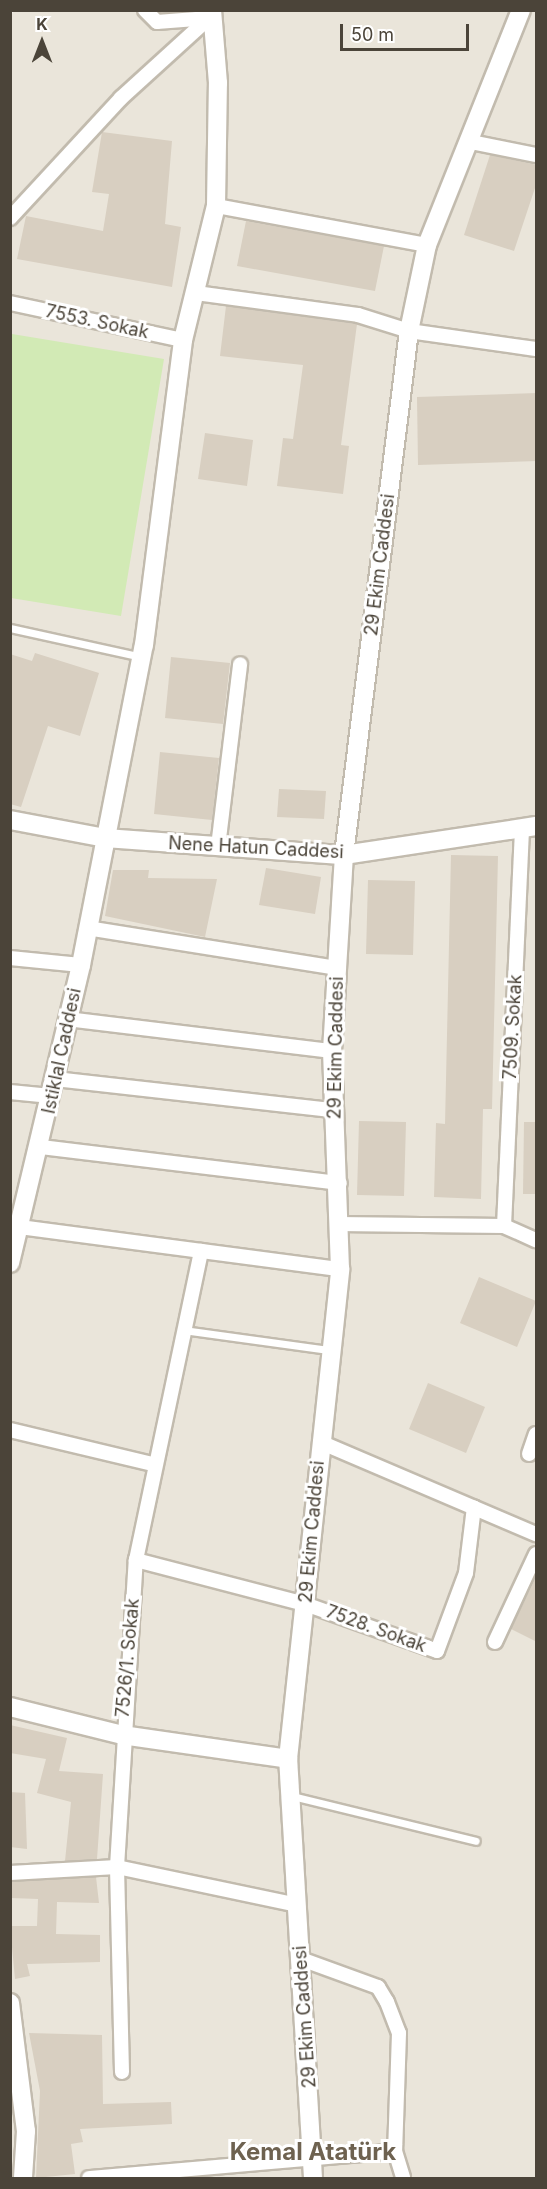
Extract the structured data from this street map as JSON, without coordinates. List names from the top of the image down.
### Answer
{
  "streets": {
    "street": [
      "7553. Sokak",
      "29 Ekim Caddesi",
      "Nene Hatun Caddesi",
      "7509. Sokak",
      "Istiklal Caddesi",
      "7528. Sokak",
      "7526/1. Sokak"
    ]
  },
  "crossings": [
    ["7553. Sokak", "Istiklal Caddesi"],
    ["29 Ekim Caddesi", "Nene Hatun Caddesi"],
    ["29 Ekim Caddesi", "7528. Sokak"],
    ["Nene Hatun Caddesi", "7509. Sokak"],
    ["Nene Hatun Caddesi", "Istiklal Caddesi"],
    ["7528. Sokak", "7526/1. Sokak"]
  ],
  "districts": ["Kemal Atatürk"],
  "scale_bar": "50 m",
  "north": "top"
}
